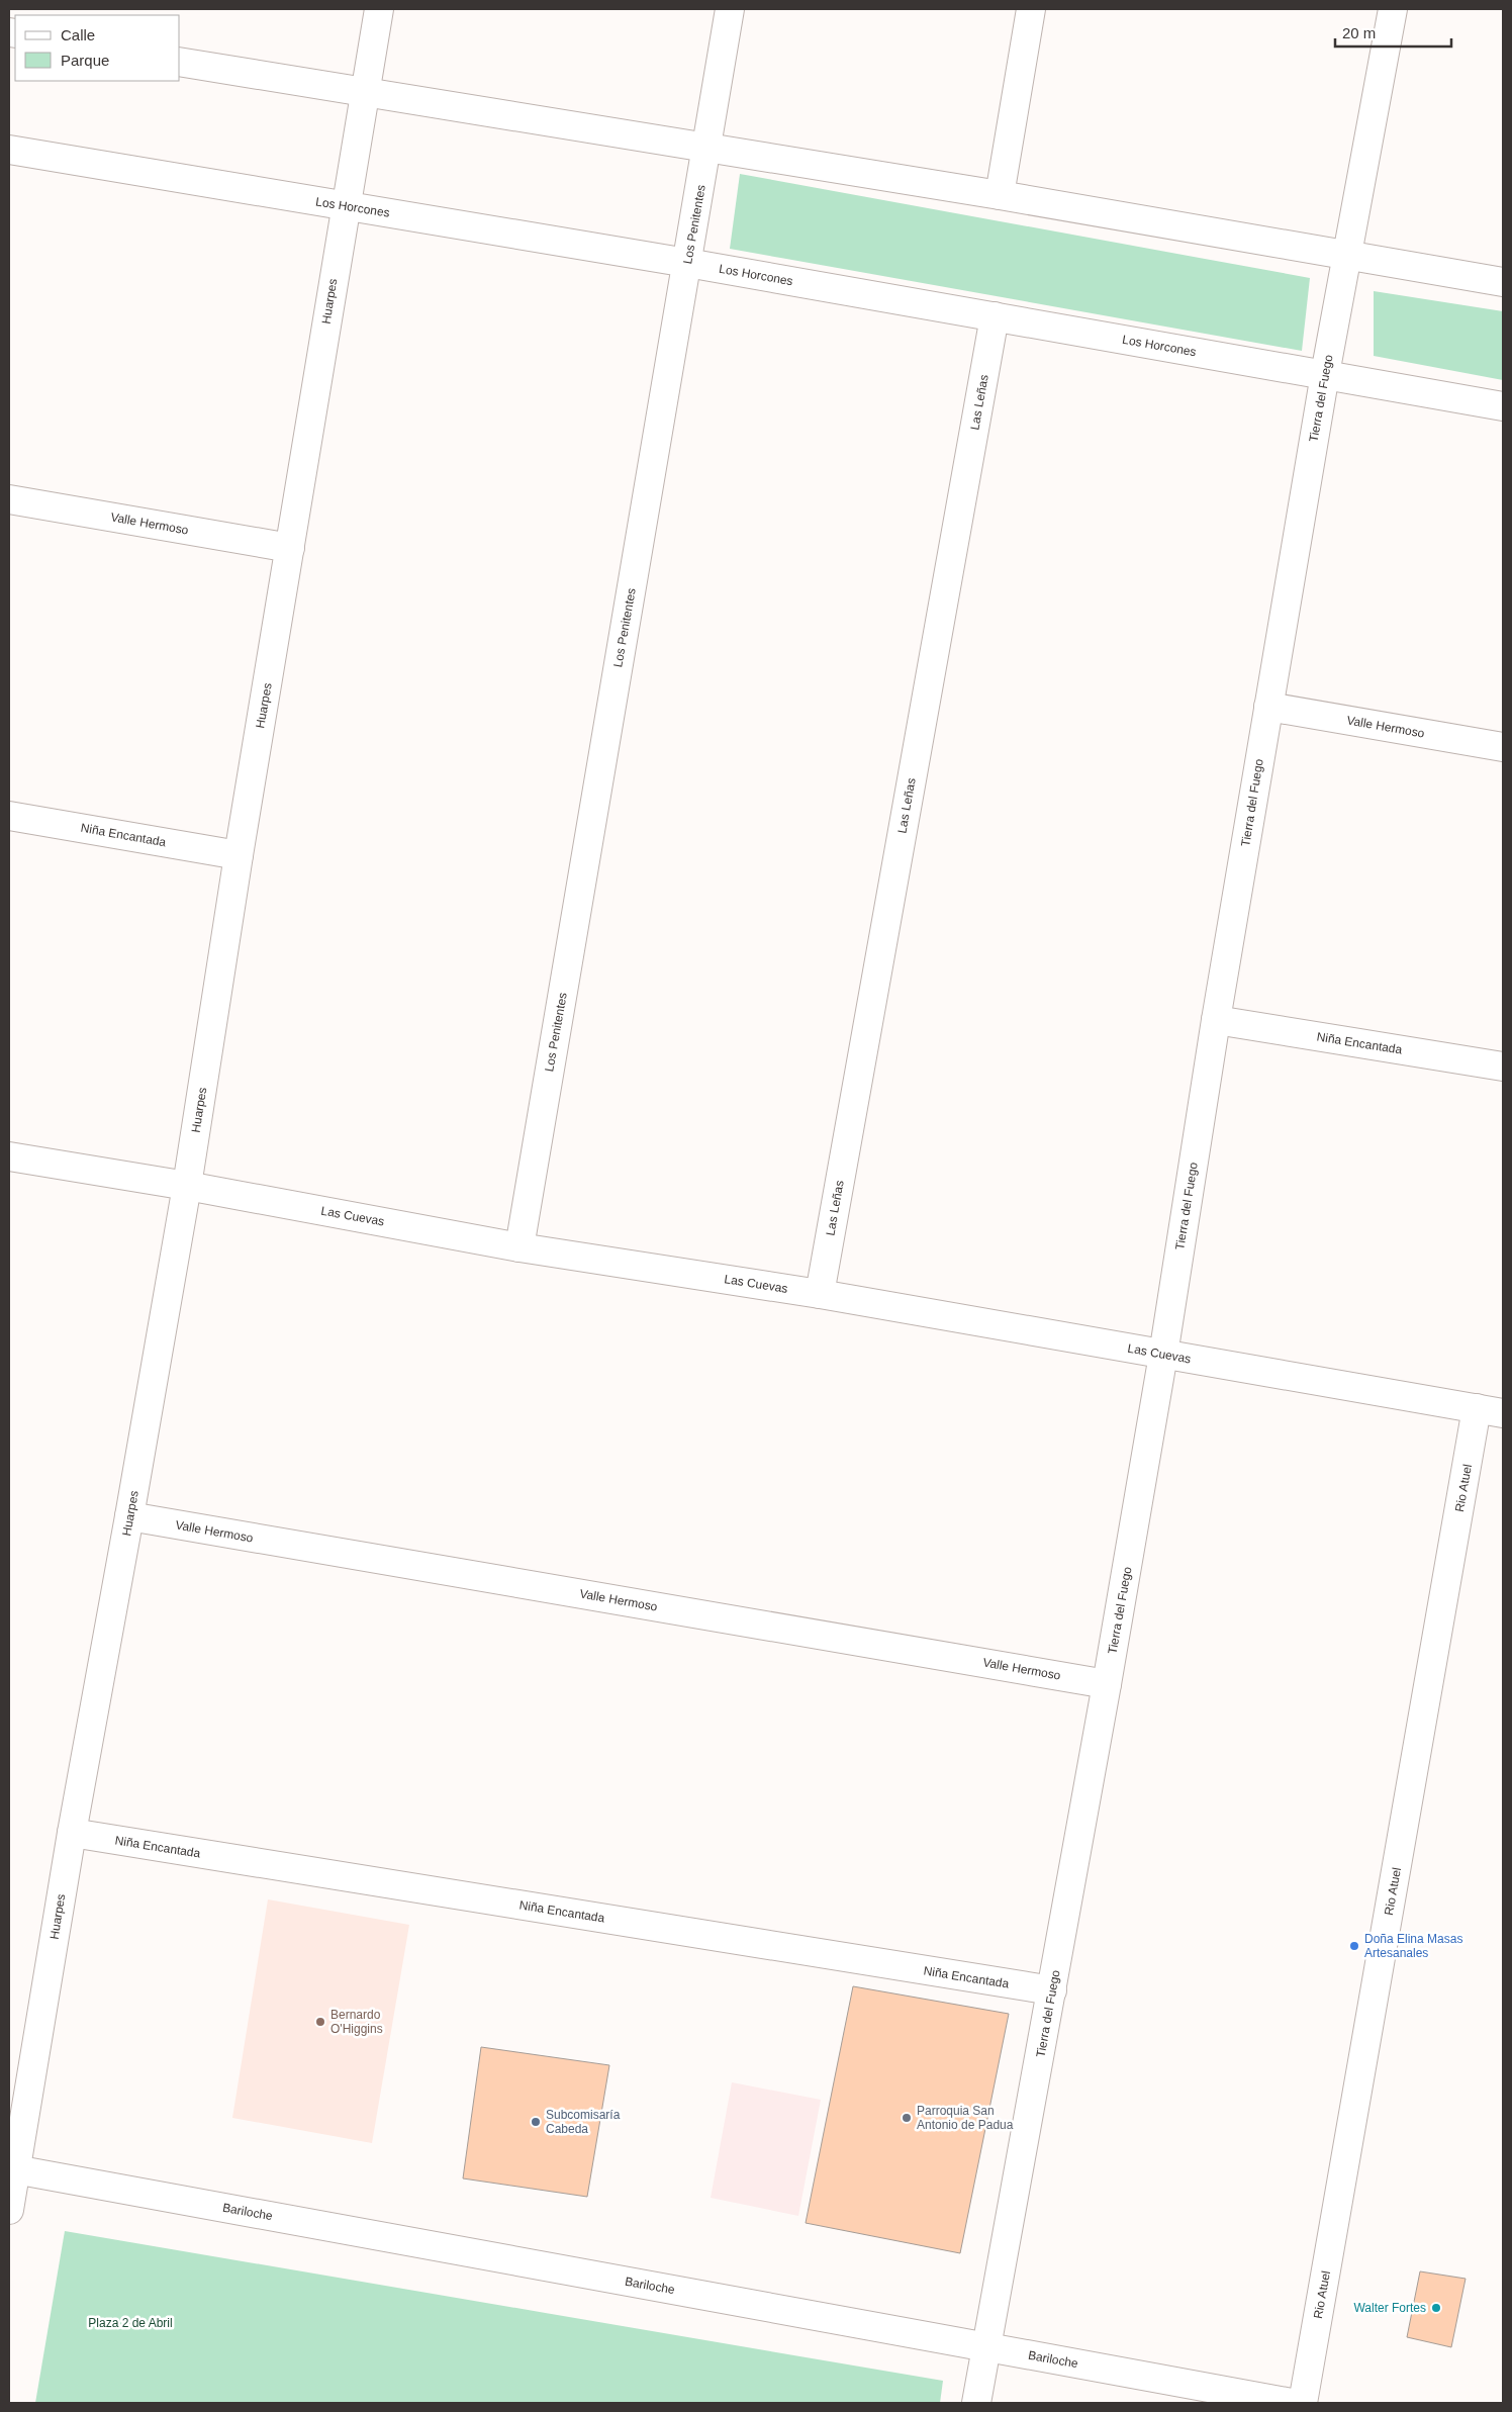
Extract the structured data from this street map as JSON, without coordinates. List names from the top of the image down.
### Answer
{
  "streets": {
    "street": [
      "Los Horcones",
      "Los Penitentes",
      "Huarpes",
      "Tierra del Fuego",
      "Las Leñas",
      "Valle Hermoso",
      "Niña Encantada",
      "Las Cuevas",
      "Rio Atuel",
      "Bariloche"
    ]
  },
  "crossings": [
    ["Los Horcones", "Los Penitentes"],
    ["Los Horcones", "Huarpes"],
    ["Los Horcones", "Tierra del Fuego"],
    ["Los Horcones", "Las Leñas"],
    ["Los Penitentes", "Las Cuevas"],
    ["Huarpes", "Valle Hermoso"],
    ["Huarpes", "Niña Encantada"],
    ["Huarpes", "Las Cuevas"],
    ["Huarpes", "Bariloche"],
    ["Tierra del Fuego", "Valle Hermoso"],
    ["Tierra del Fuego", "Niña Encantada"],
    ["Tierra del Fuego", "Las Cuevas"],
    ["Tierra del Fuego", "Bariloche"],
    ["Las Leñas", "Las Cuevas"],
    ["Las Cuevas", "Rio Atuel"]
  ],
  "parks": ["Plaza 2 de Abril"],
  "places": [
    "Doña Elina Masas Artesanales",
    "Bernardo O'Higgins",
    "Parroquia San Antonio de Padua",
    "Subcomisaría Cabeda",
    "Walter Fortes"
  ],
  "legend": ["Calle", "Parque"],
  "scale_bar": "20 m"
}
